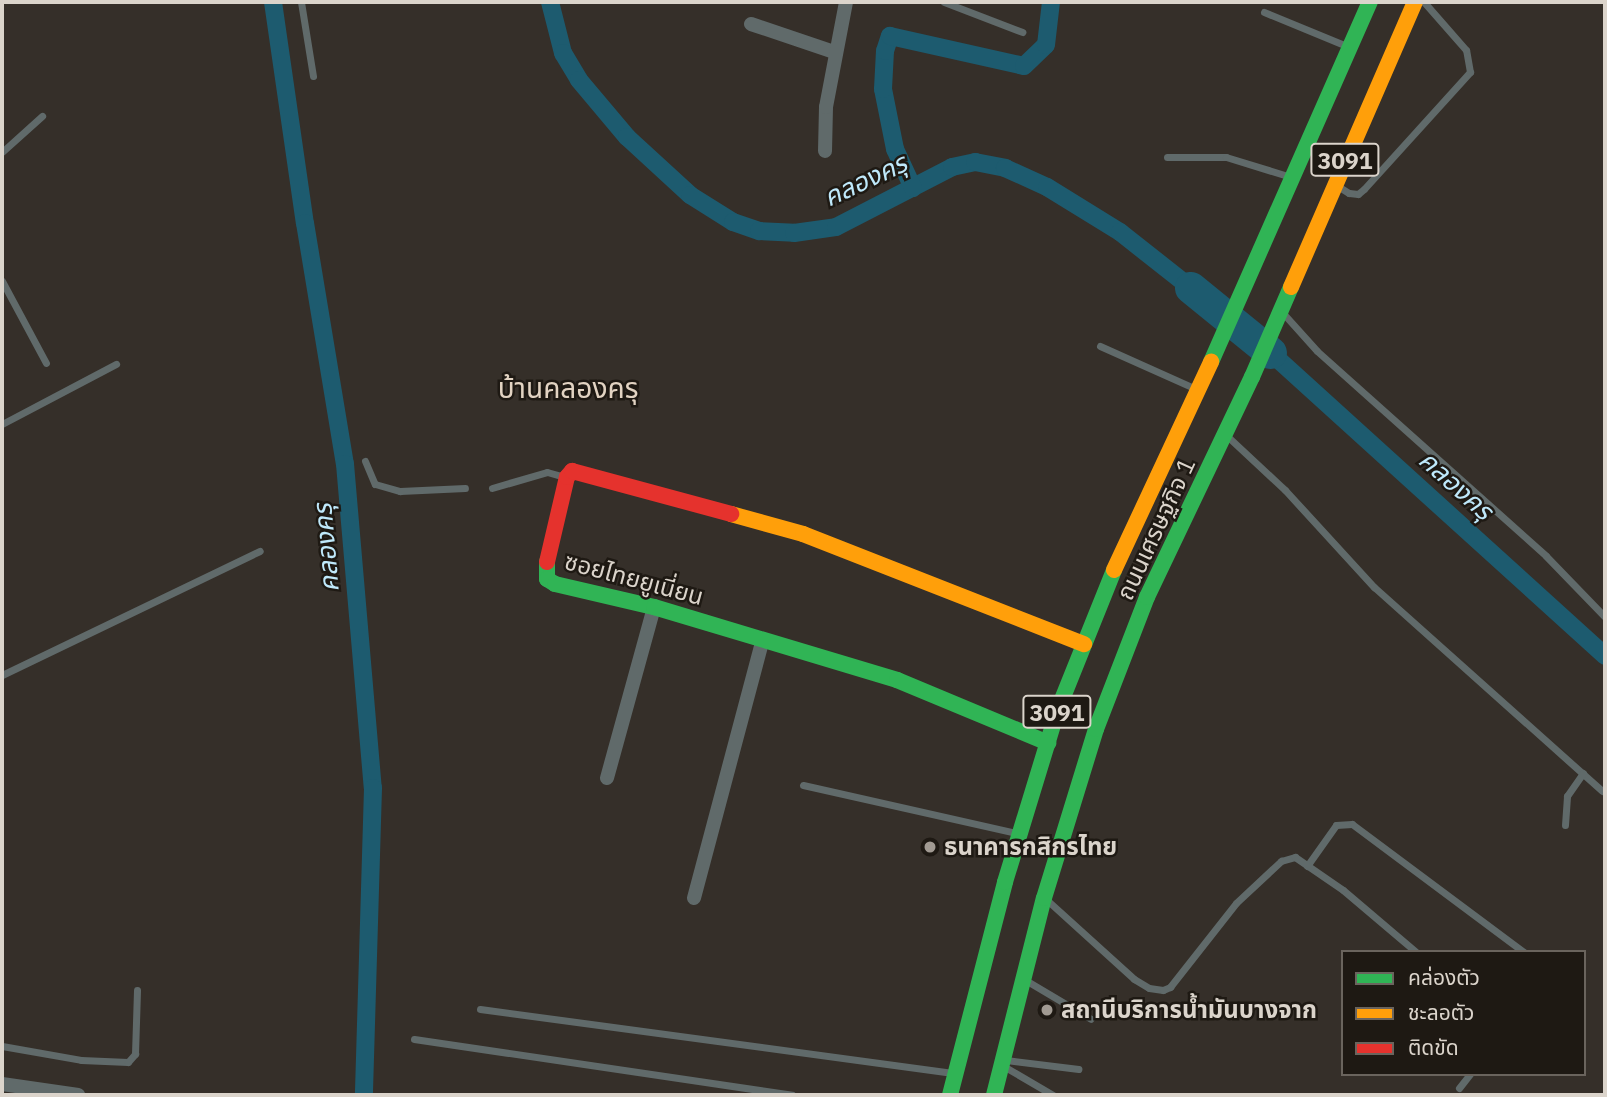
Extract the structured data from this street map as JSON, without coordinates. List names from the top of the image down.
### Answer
{
  "streets": {
    "main road": ["3091", "ถนนเศรษฐกิจ 1", "ซอยไทยยูเนี่ยน"]
  },
  "crossings": [
    ["ถนนเศรษฐกิจ 1", "ซอยไทยยูเนี่ยน"]
  ],
  "districts": ["บ้านคลองครุ"],
  "water": ["คลองครุ"],
  "places": ["ธนาคารกสิกรไทย", "สถานีบริการน้ำมันบางจาก"],
  "legend": ["คล่องตัว", "ชะลอตัว", "ติดขัด"]
}
